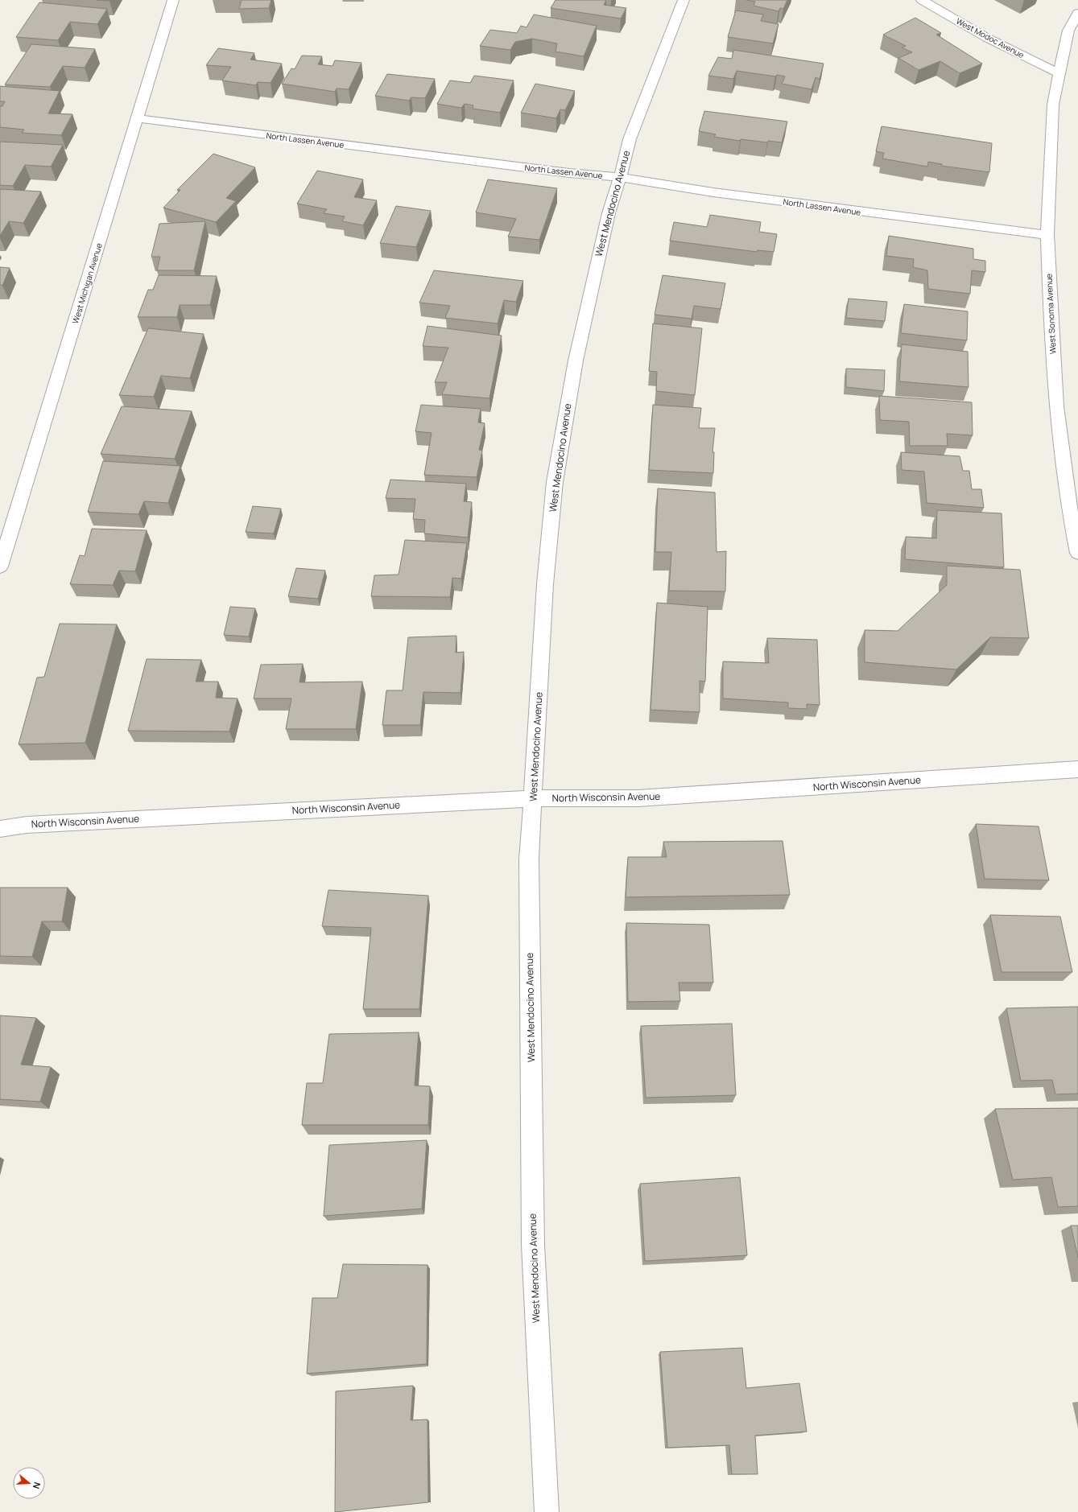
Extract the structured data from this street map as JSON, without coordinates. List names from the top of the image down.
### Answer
{
  "streets": {
    "street": [
      "West Modoc Avenue",
      "North Lassen Avenue",
      "West Mendocino Avenue",
      "West Michigan Avenue",
      "West Sonoma Avenue",
      "North Wisconsin Avenue"
    ]
  },
  "crossings": [
    ["West Modoc Avenue", "West Sonoma Avenue"],
    ["North Lassen Avenue", "West Mendocino Avenue"],
    ["North Lassen Avenue", "West Michigan Avenue"],
    ["North Lassen Avenue", "West Sonoma Avenue"],
    ["West Mendocino Avenue", "North Wisconsin Avenue"]
  ],
  "north": "right"
}
